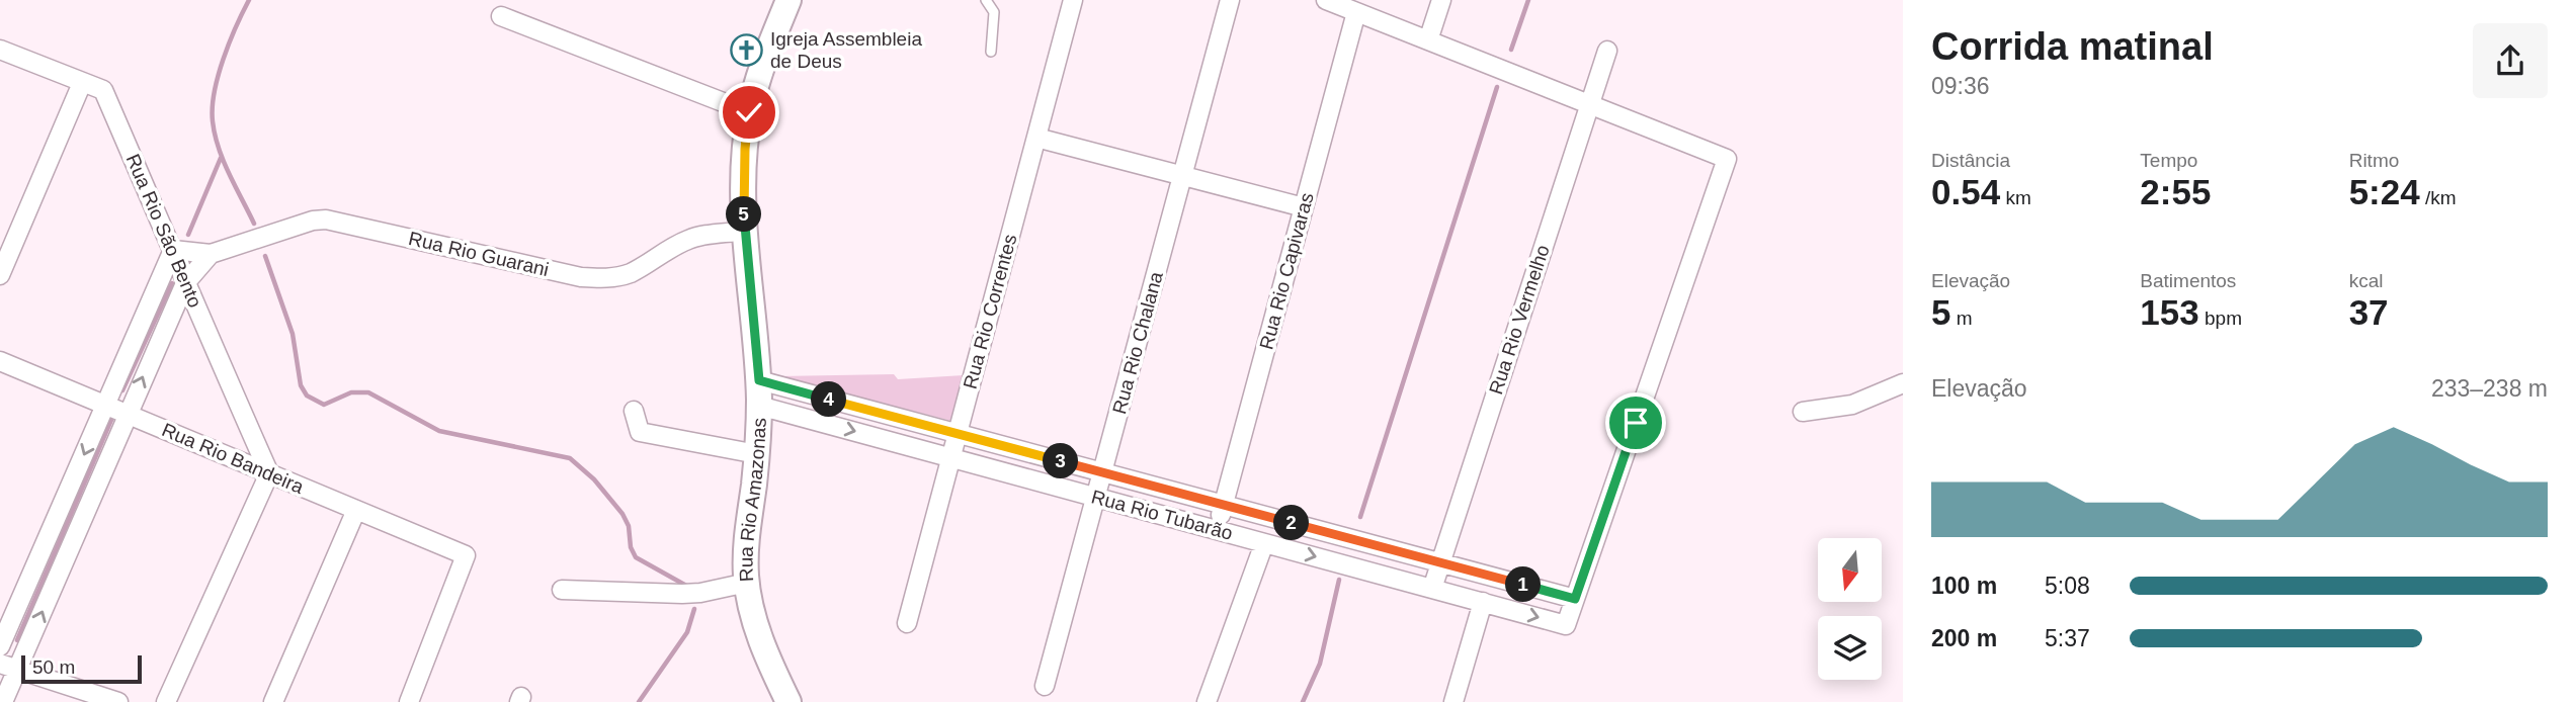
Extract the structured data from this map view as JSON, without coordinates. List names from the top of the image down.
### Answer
{
  "streets": {
    "street": [
      "Rua Rio São Bento",
      "Rua Rio Guarani",
      "Rua Rio Capivaras",
      "Rua Rio Correntes",
      "Rua Rio Vermelho",
      "Rua Rio Chalana",
      "Rua Rio Bandeira",
      "Rua Rio Amazonas",
      "Rua Rio Tubarão"
    ]
  },
  "crossings": [
    ["Rua Rio São Bento", "Rua Rio Guarani"],
    ["Rua Rio São Bento", "Rua Rio Bandeira"],
    ["Rua Rio Guarani", "Rua Rio Amazonas"],
    ["Rua Rio Capivaras", "Rua Rio Tubarão"],
    ["Rua Rio Correntes", "Rua Rio Tubarão"],
    ["Rua Rio Vermelho", "Rua Rio Tubarão"],
    ["Rua Rio Chalana", "Rua Rio Tubarão"],
    ["Rua Rio Amazonas", "Rua Rio Tubarão"]
  ],
  "places": {
    "church": ["Igreja Assembleia de Deus"]
  },
  "scale_bar": "50 m",
  "north": "bottom",
  "page": {
    "heading": ["Corrida matinal", "09:36"],
    "stats": [
      ["Distância", "0.54 km"],
      ["Tempo", "2:55"],
      ["Ritmo", "5:24 /km"],
      ["Elevação", "5 m"],
      ["Batimentos", "153 bpm"],
      ["kcal", "37"]
    ],
    "pins": [
      "5",
      "4",
      "3",
      "2",
      "1"
    ],
    "chart": ["Elevação", "233–238 m"],
    "list": [
      {
        "name": "100 m",
        "note": "5:08"
      },
      {
        "name": "200 m",
        "note": "5:37"
      }
    ],
    "scale": "50 m"
  }
}
